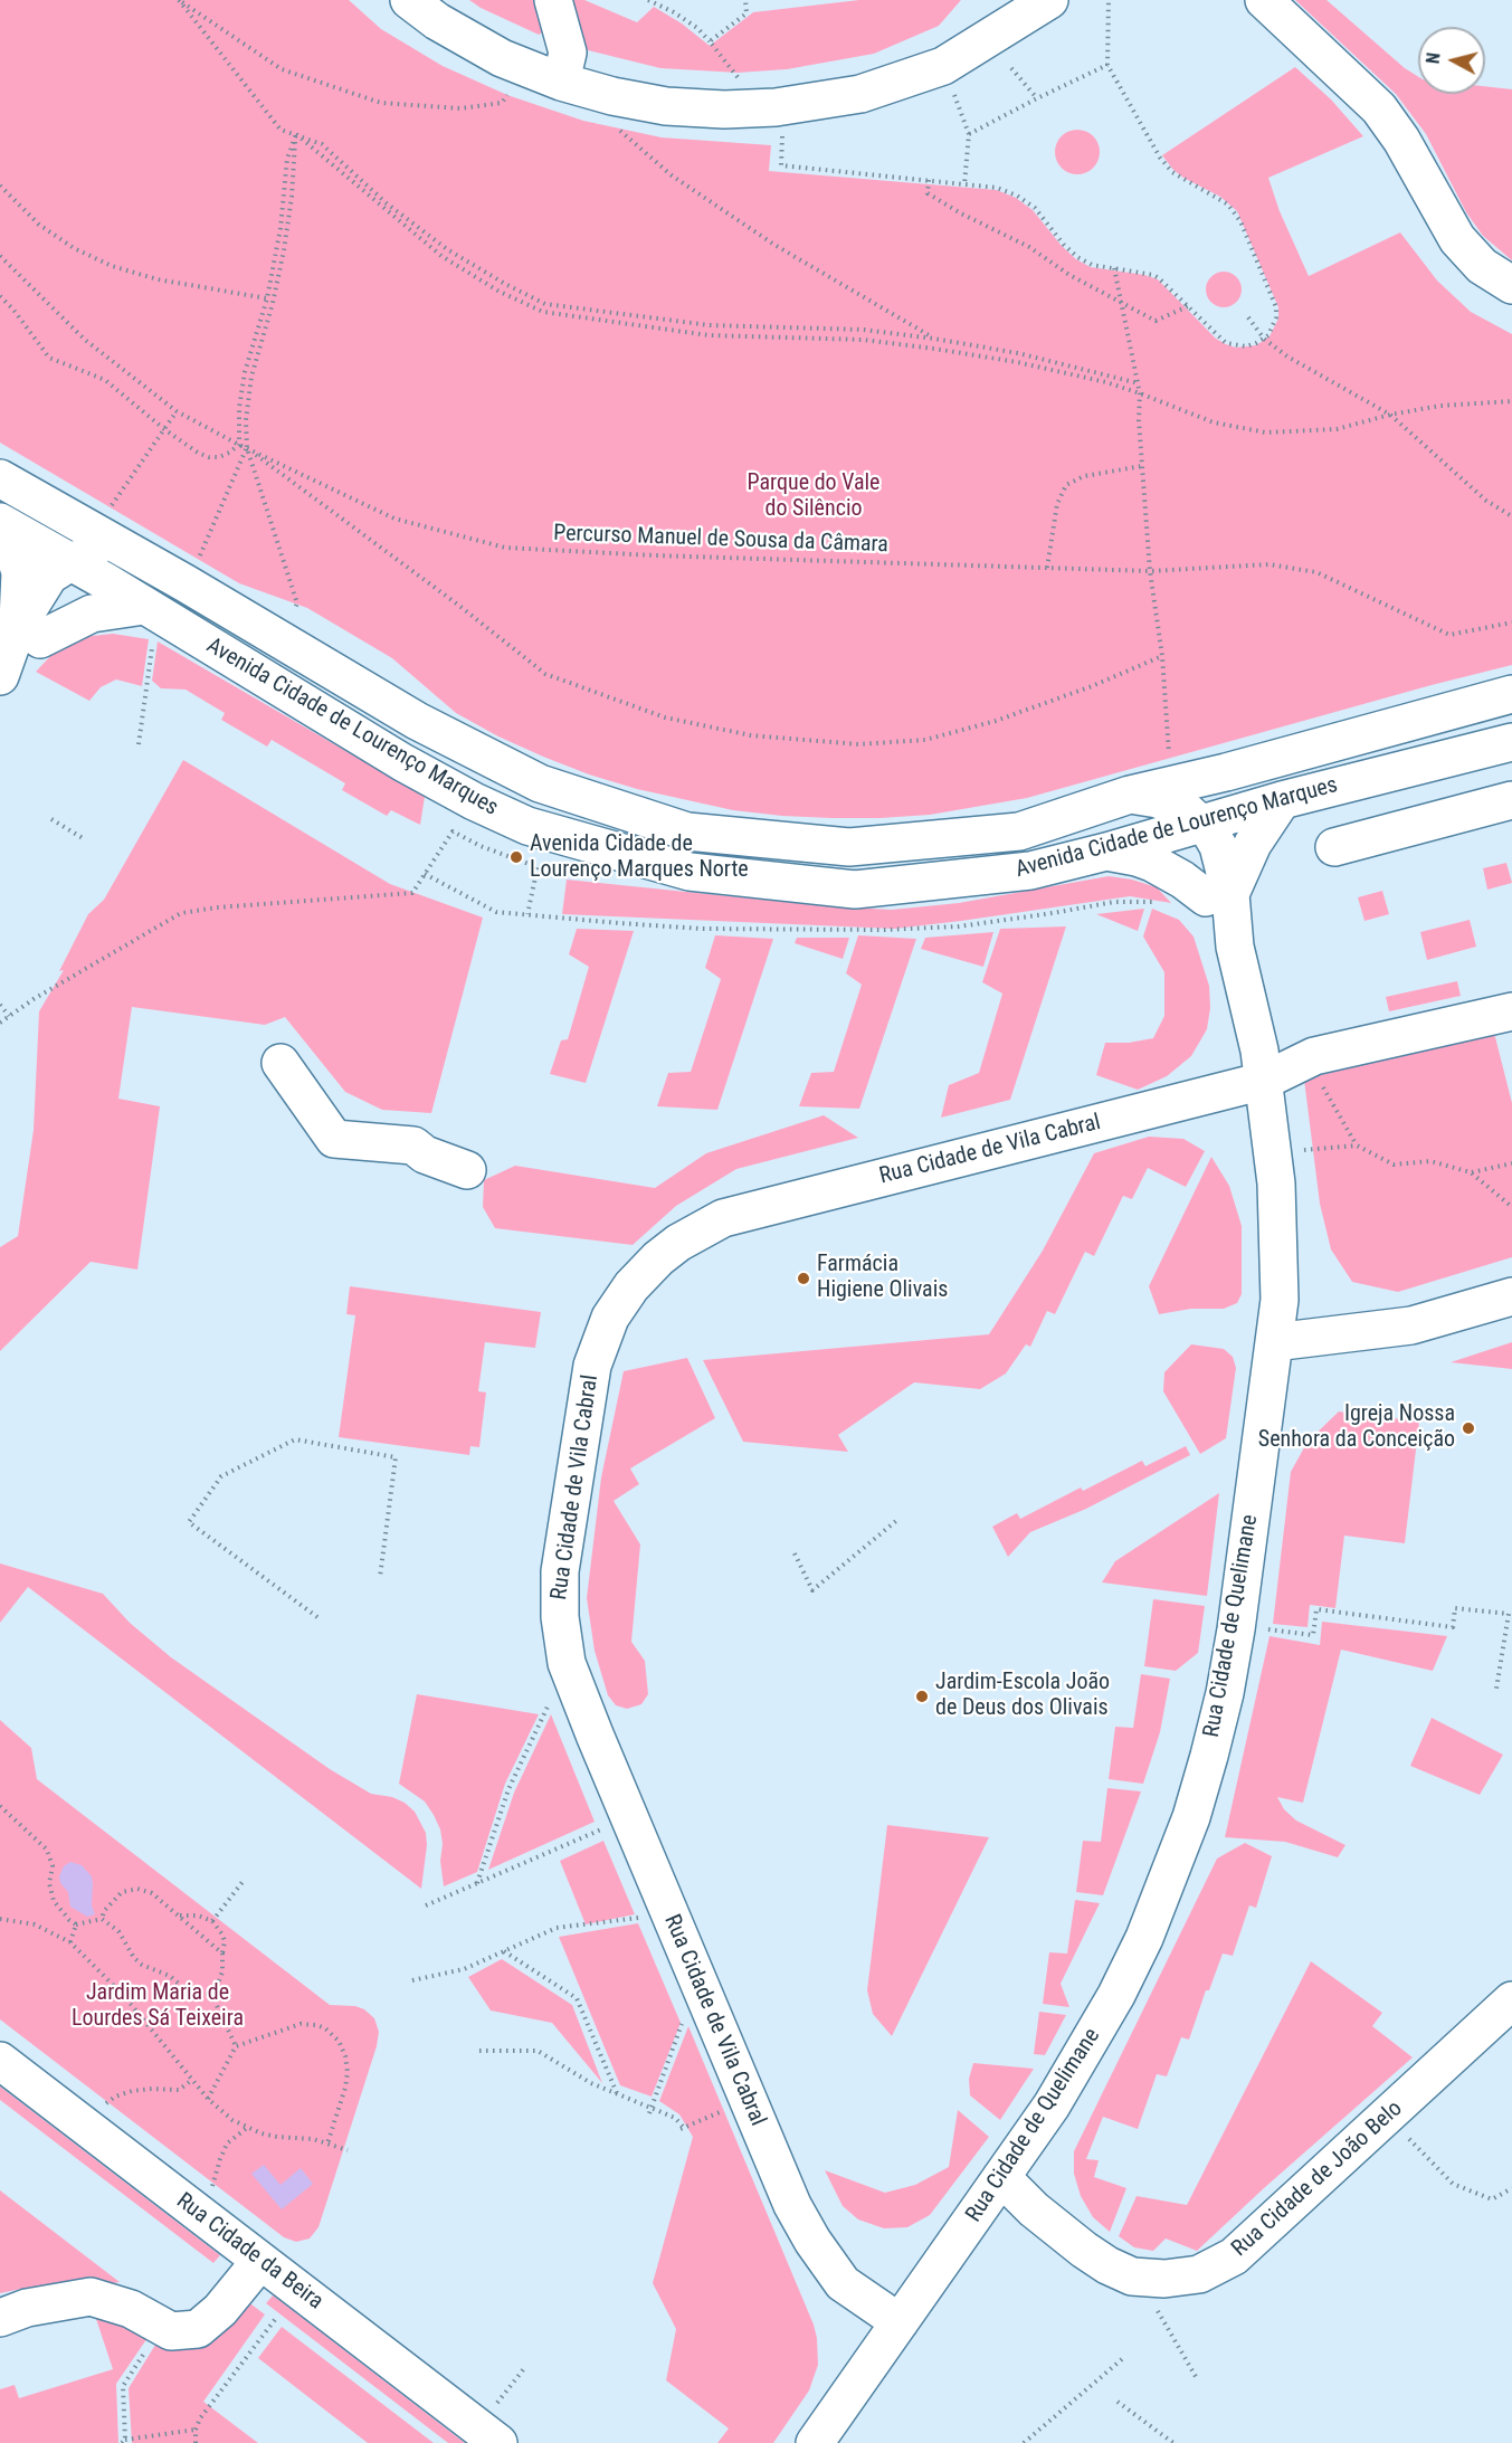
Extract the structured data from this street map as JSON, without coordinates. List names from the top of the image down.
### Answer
{
  "streets": {
    "street": [
      "Avenida Cidade de Lourenço Marques",
      "Rua Cidade de Vila Cabral",
      "Rua Cidade de Quelimane",
      "Rua Cidade de João Belo",
      "Rua Cidade da Beira"
    ],
    "path": ["Percurso Manuel de Sousa da Câmara"]
  },
  "crossings": [
    ["Avenida Cidade de Lourenço Marques", "Rua Cidade de Quelimane"],
    ["Rua Cidade de Vila Cabral", "Rua Cidade de Quelimane"],
    ["Rua Cidade de Quelimane", "Rua Cidade de João Belo"]
  ],
  "parks": ["Parque do Vale do Silêncio", "Jardim Maria de Lourdes Sá Teixeira"],
  "places": [
    "Avenida Cidade de Lourenço Marques Norte",
    "Farmácia Higiene Olivais",
    "Igreja Nossa Senhora da Conceição",
    "Jardim-Escola João de Deus dos Olivais"
  ],
  "north": "left"
}
